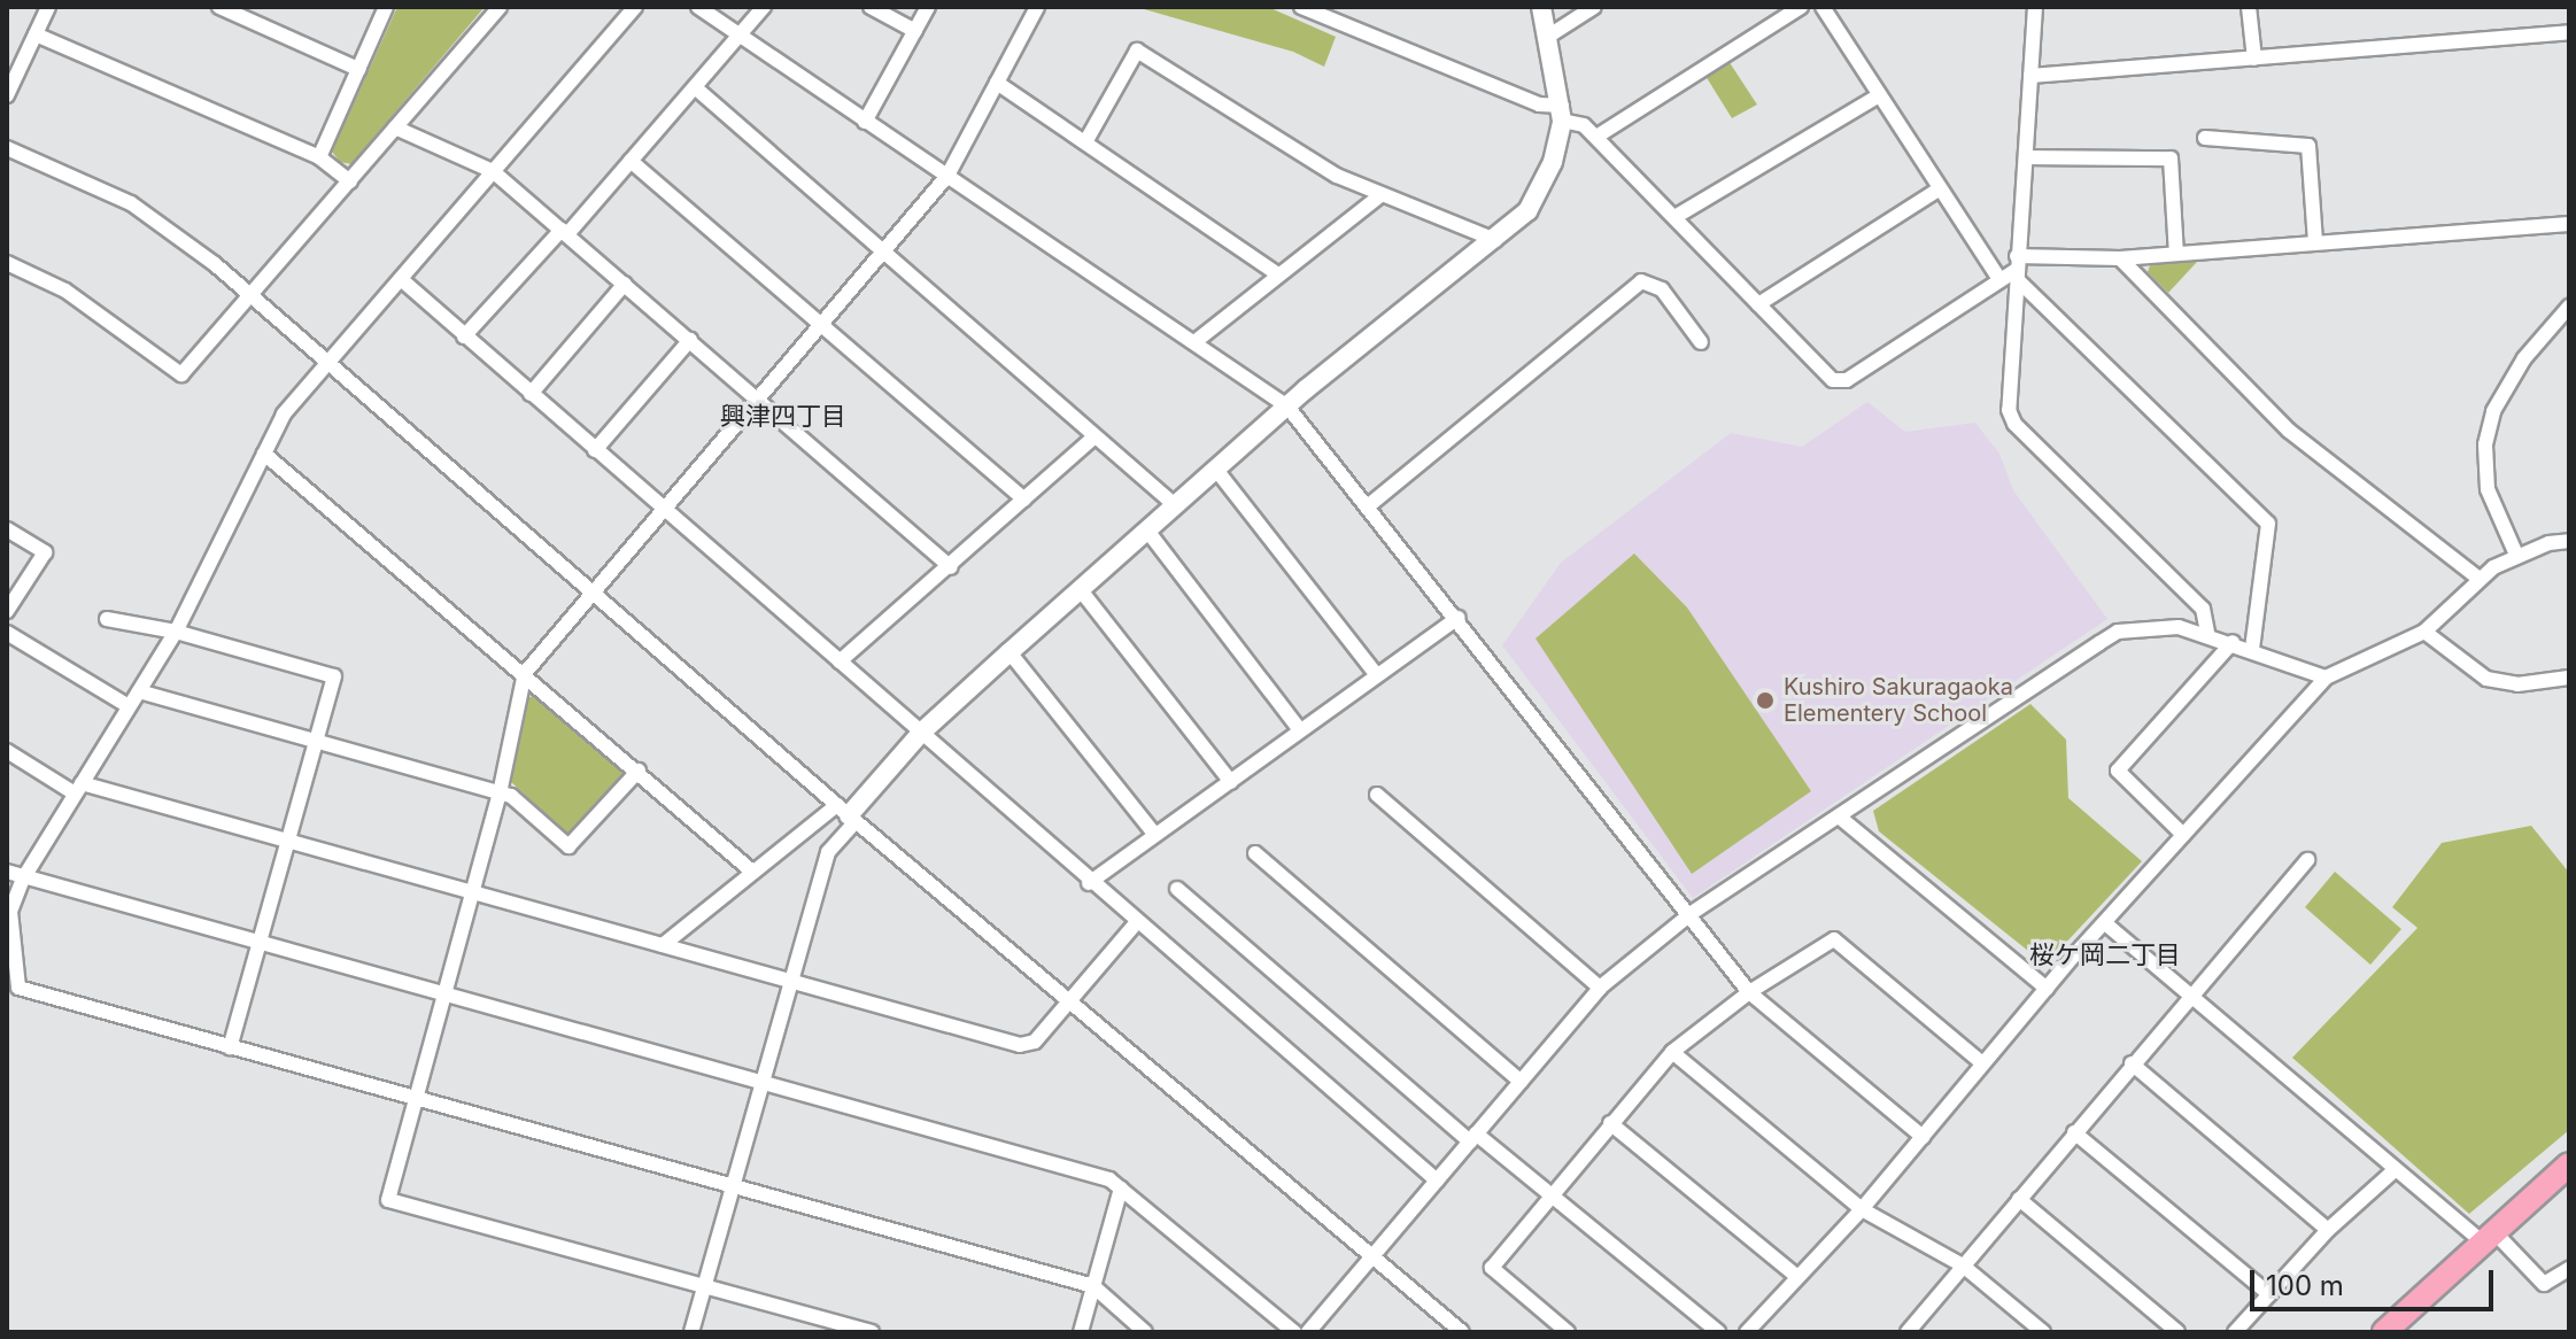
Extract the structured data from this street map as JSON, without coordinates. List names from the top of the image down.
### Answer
{
  "districts": ["興津四丁目", "桜ケ岡二丁目"],
  "places": ["Kushiro Sakuragaoka Elementery School"],
  "scale_bar": "100 m"
}
